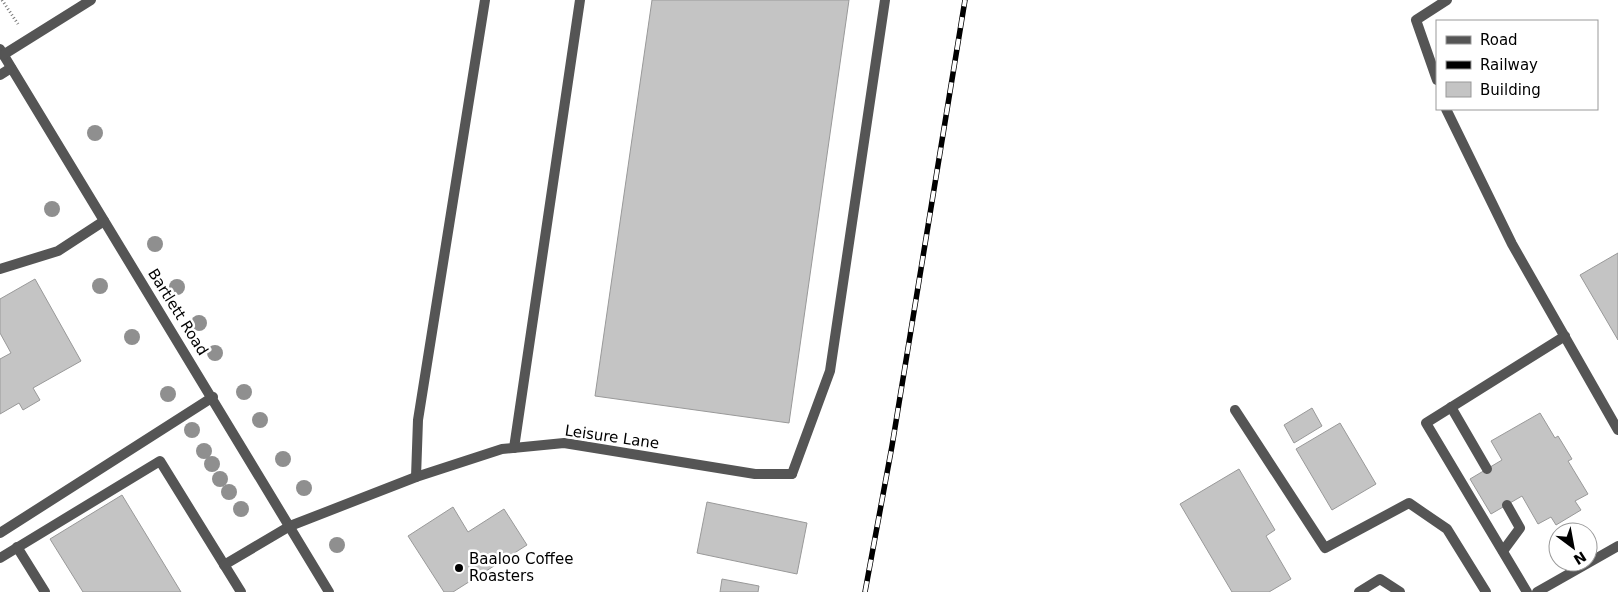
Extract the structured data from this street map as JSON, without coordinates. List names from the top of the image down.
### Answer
{
  "streets": {
    "street": ["Bartlett Road", "Leisure Lane"]
  },
  "crossings": [
    ["Bartlett Road", "Leisure Lane"]
  ],
  "places": ["Baaloo Coffee Roasters"],
  "legend": ["Road", "Railway", "Building"],
  "north": "bottom right"
}
